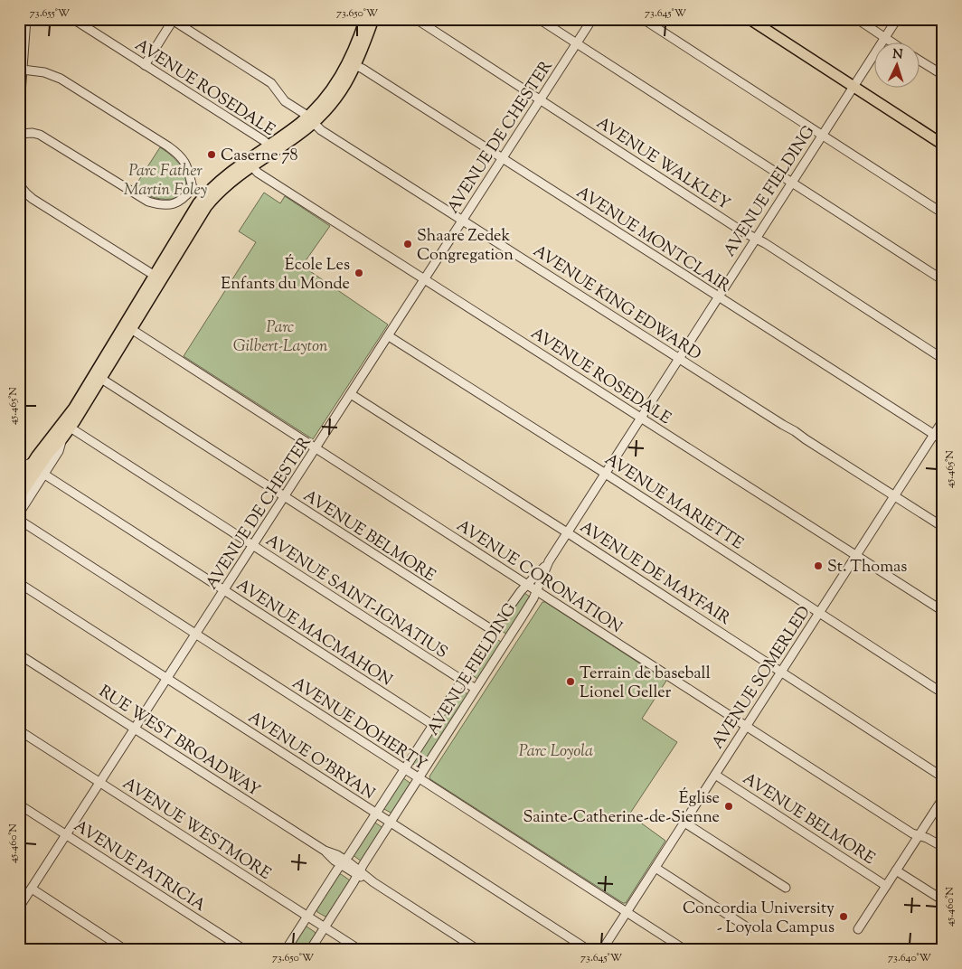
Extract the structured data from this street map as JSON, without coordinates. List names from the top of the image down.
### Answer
{
  "streets": {
    "street": [
      "AVENUE ROSEDALE",
      "AVENUE DE CHESTER",
      "AVENUE WALKLEY",
      "AVENUE FIELDING",
      "AVENUE MONTCLAIR",
      "AVENUE KING EDWARD",
      "AVENUE MARIETTE",
      "AVENUE BELMORE",
      "AVENUE DE MAYFAIR",
      "AVENUE CORONATION",
      "AVENUE SAINT-IGNATIUS",
      "AVENUE MACMAHON",
      "AVENUE SOMERLED",
      "AVENUE DOHERTY",
      "RUE WEST BROADWAY",
      "AVENUE O'BRYAN",
      "AVENUE WESTMORE",
      "AVENUE PATRICIA"
    ]
  },
  "crossings": [
    ["AVENUE ROSEDALE", "AVENUE DE CHESTER"],
    ["AVENUE ROSEDALE", "AVENUE FIELDING"],
    ["AVENUE ROSEDALE", "AVENUE SOMERLED"],
    ["AVENUE DE CHESTER", "AVENUE WALKLEY"],
    ["AVENUE DE CHESTER", "AVENUE MONTCLAIR"],
    ["AVENUE DE CHESTER", "AVENUE KING EDWARD"],
    ["AVENUE DE CHESTER", "AVENUE MARIETTE"],
    ["AVENUE DE CHESTER", "AVENUE BELMORE"],
    ["AVENUE DE CHESTER", "AVENUE DE MAYFAIR"],
    ["AVENUE DE CHESTER", "AVENUE CORONATION"],
    ["AVENUE DE CHESTER", "AVENUE SAINT-IGNATIUS"],
    ["AVENUE DE CHESTER", "AVENUE MACMAHON"],
    ["AVENUE DE CHESTER", "AVENUE DOHERTY"],
    ["AVENUE DE CHESTER", "RUE WEST BROADWAY"],
    ["AVENUE DE CHESTER", "AVENUE O'BRYAN"],
    ["AVENUE DE CHESTER", "AVENUE WESTMORE"],
    ["AVENUE DE CHESTER", "AVENUE PATRICIA"],
    ["AVENUE WALKLEY", "AVENUE FIELDING"],
    ["AVENUE FIELDING", "AVENUE MONTCLAIR"],
    ["AVENUE FIELDING", "AVENUE KING EDWARD"],
    ["AVENUE FIELDING", "AVENUE MARIETTE"],
    ["AVENUE FIELDING", "AVENUE BELMORE"],
    ["AVENUE FIELDING", "AVENUE DE MAYFAIR"],
    ["AVENUE FIELDING", "AVENUE CORONATION"],
    ["AVENUE FIELDING", "AVENUE SAINT-IGNATIUS"],
    ["AVENUE FIELDING", "AVENUE MACMAHON"],
    ["AVENUE FIELDING", "AVENUE DOHERTY"],
    ["AVENUE FIELDING", "RUE WEST BROADWAY"],
    ["AVENUE FIELDING", "AVENUE O'BRYAN"],
    ["AVENUE FIELDING", "AVENUE WESTMORE"],
    ["AVENUE MONTCLAIR", "AVENUE SOMERLED"],
    ["AVENUE KING EDWARD", "AVENUE SOMERLED"],
    ["AVENUE MARIETTE", "AVENUE SOMERLED"],
    ["AVENUE BELMORE", "AVENUE SOMERLED"],
    ["AVENUE DE MAYFAIR", "AVENUE SOMERLED"],
    ["AVENUE CORONATION", "AVENUE SOMERLED"],
    ["AVENUE SOMERLED", "AVENUE DOHERTY"]
  ],
  "parks": ["Parc Father Martin Foley", "Parc Gilbert-Layton", "Parc Loyola"],
  "places": [
    "Caserne 78",
    "Shaare Zedek Congregation",
    "École Les Enfants du Monde",
    "St. Thomas",
    "Terrain de baseball Lionel Geller",
    "Église Sainte-Catherine-de-Sienne",
    "Concordia University - Loyola Campus"
  ],
  "north": "top",
  "coordinates": [
    "73.655°W",
    "73.650°W",
    "73.645°W",
    "45.465°N",
    "45.460°N",
    "73.640°W"
  ]
}
